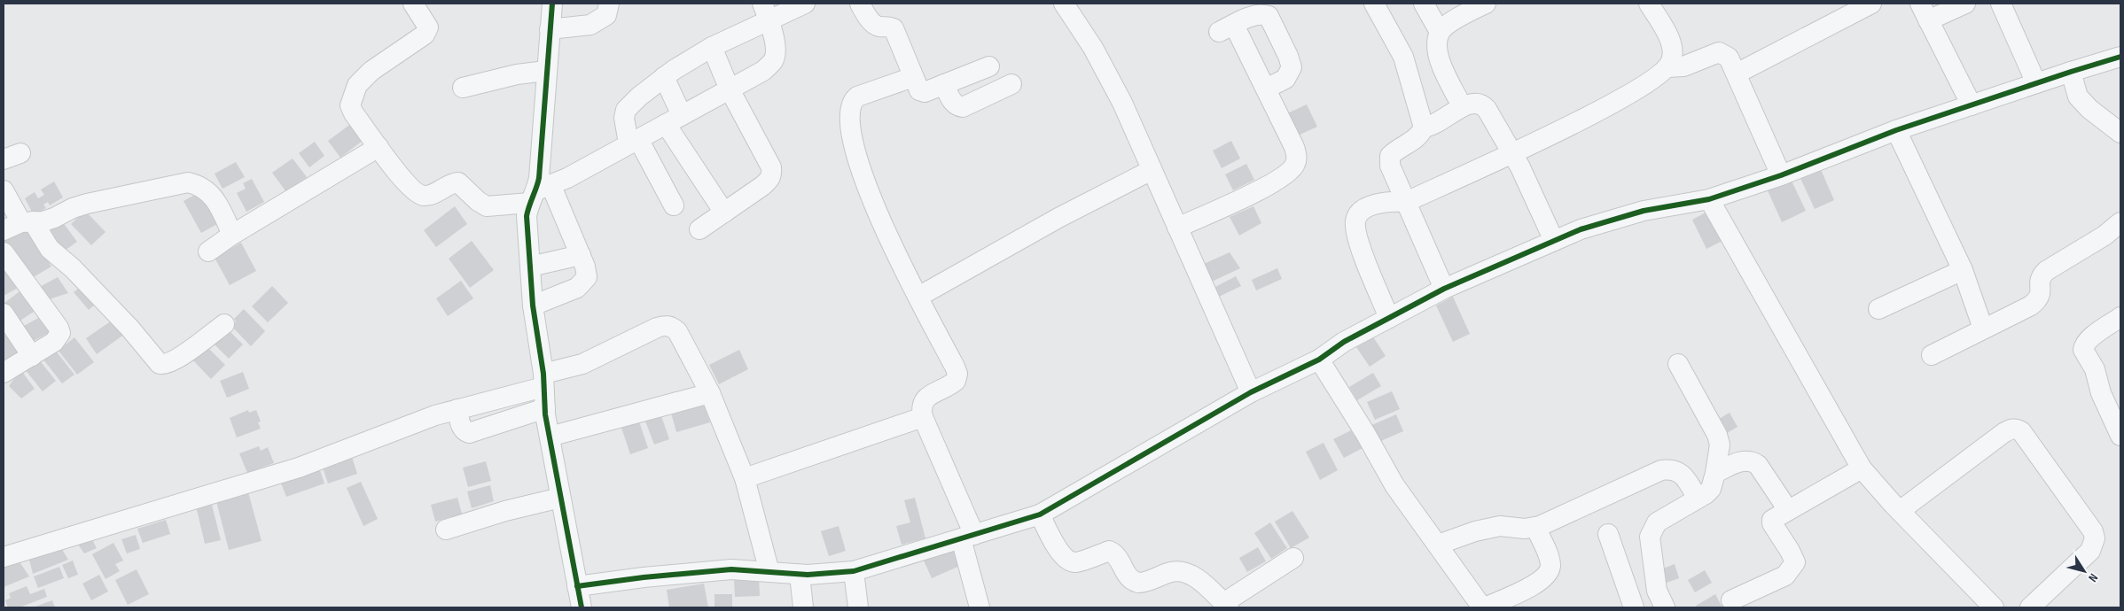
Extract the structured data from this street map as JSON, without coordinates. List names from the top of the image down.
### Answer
{
  "north": "bottom right"
}
